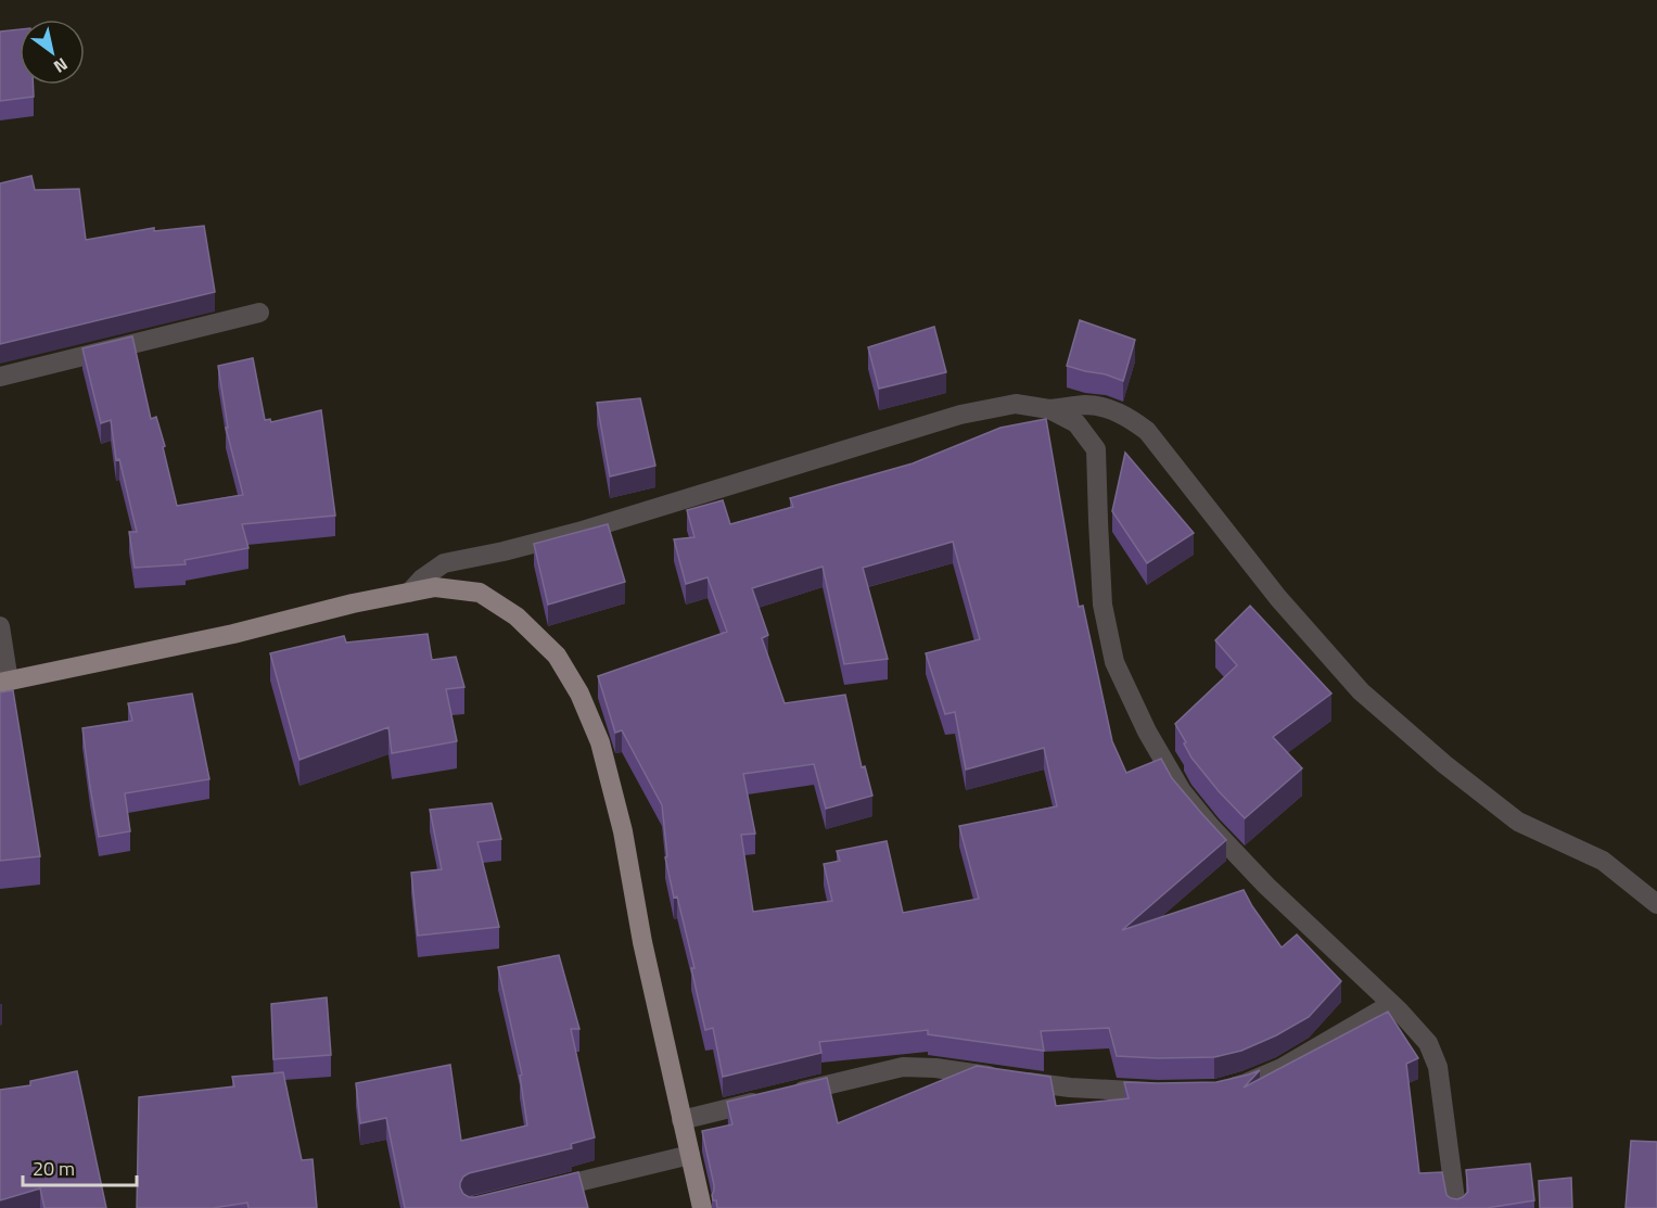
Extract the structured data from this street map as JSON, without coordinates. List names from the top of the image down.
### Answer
{
  "scale_bar": "20 m",
  "north": "bottom right"
}
